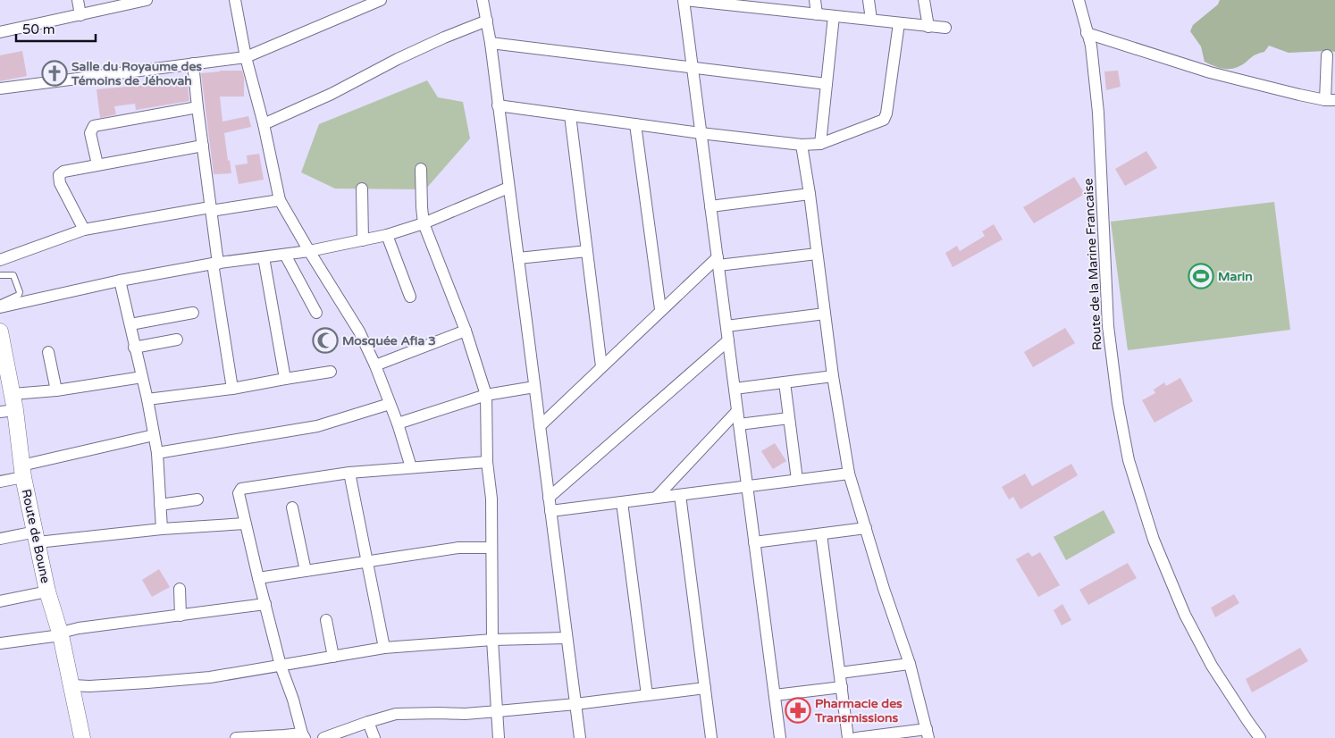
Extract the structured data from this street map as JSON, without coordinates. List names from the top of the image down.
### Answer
{
  "streets": {
    "street": ["Route de la Marine Francaise", "Route de Boune"]
  },
  "places": {
    "church": ["Salle du Royaume des Témoins de Jéhovah"],
    "sports": ["Marin"],
    "mosque": ["Mosquée Afia 3"],
    "pharmacy": ["Pharmacie des Transmissions"]
  },
  "scale_bar": "50 m"
}
